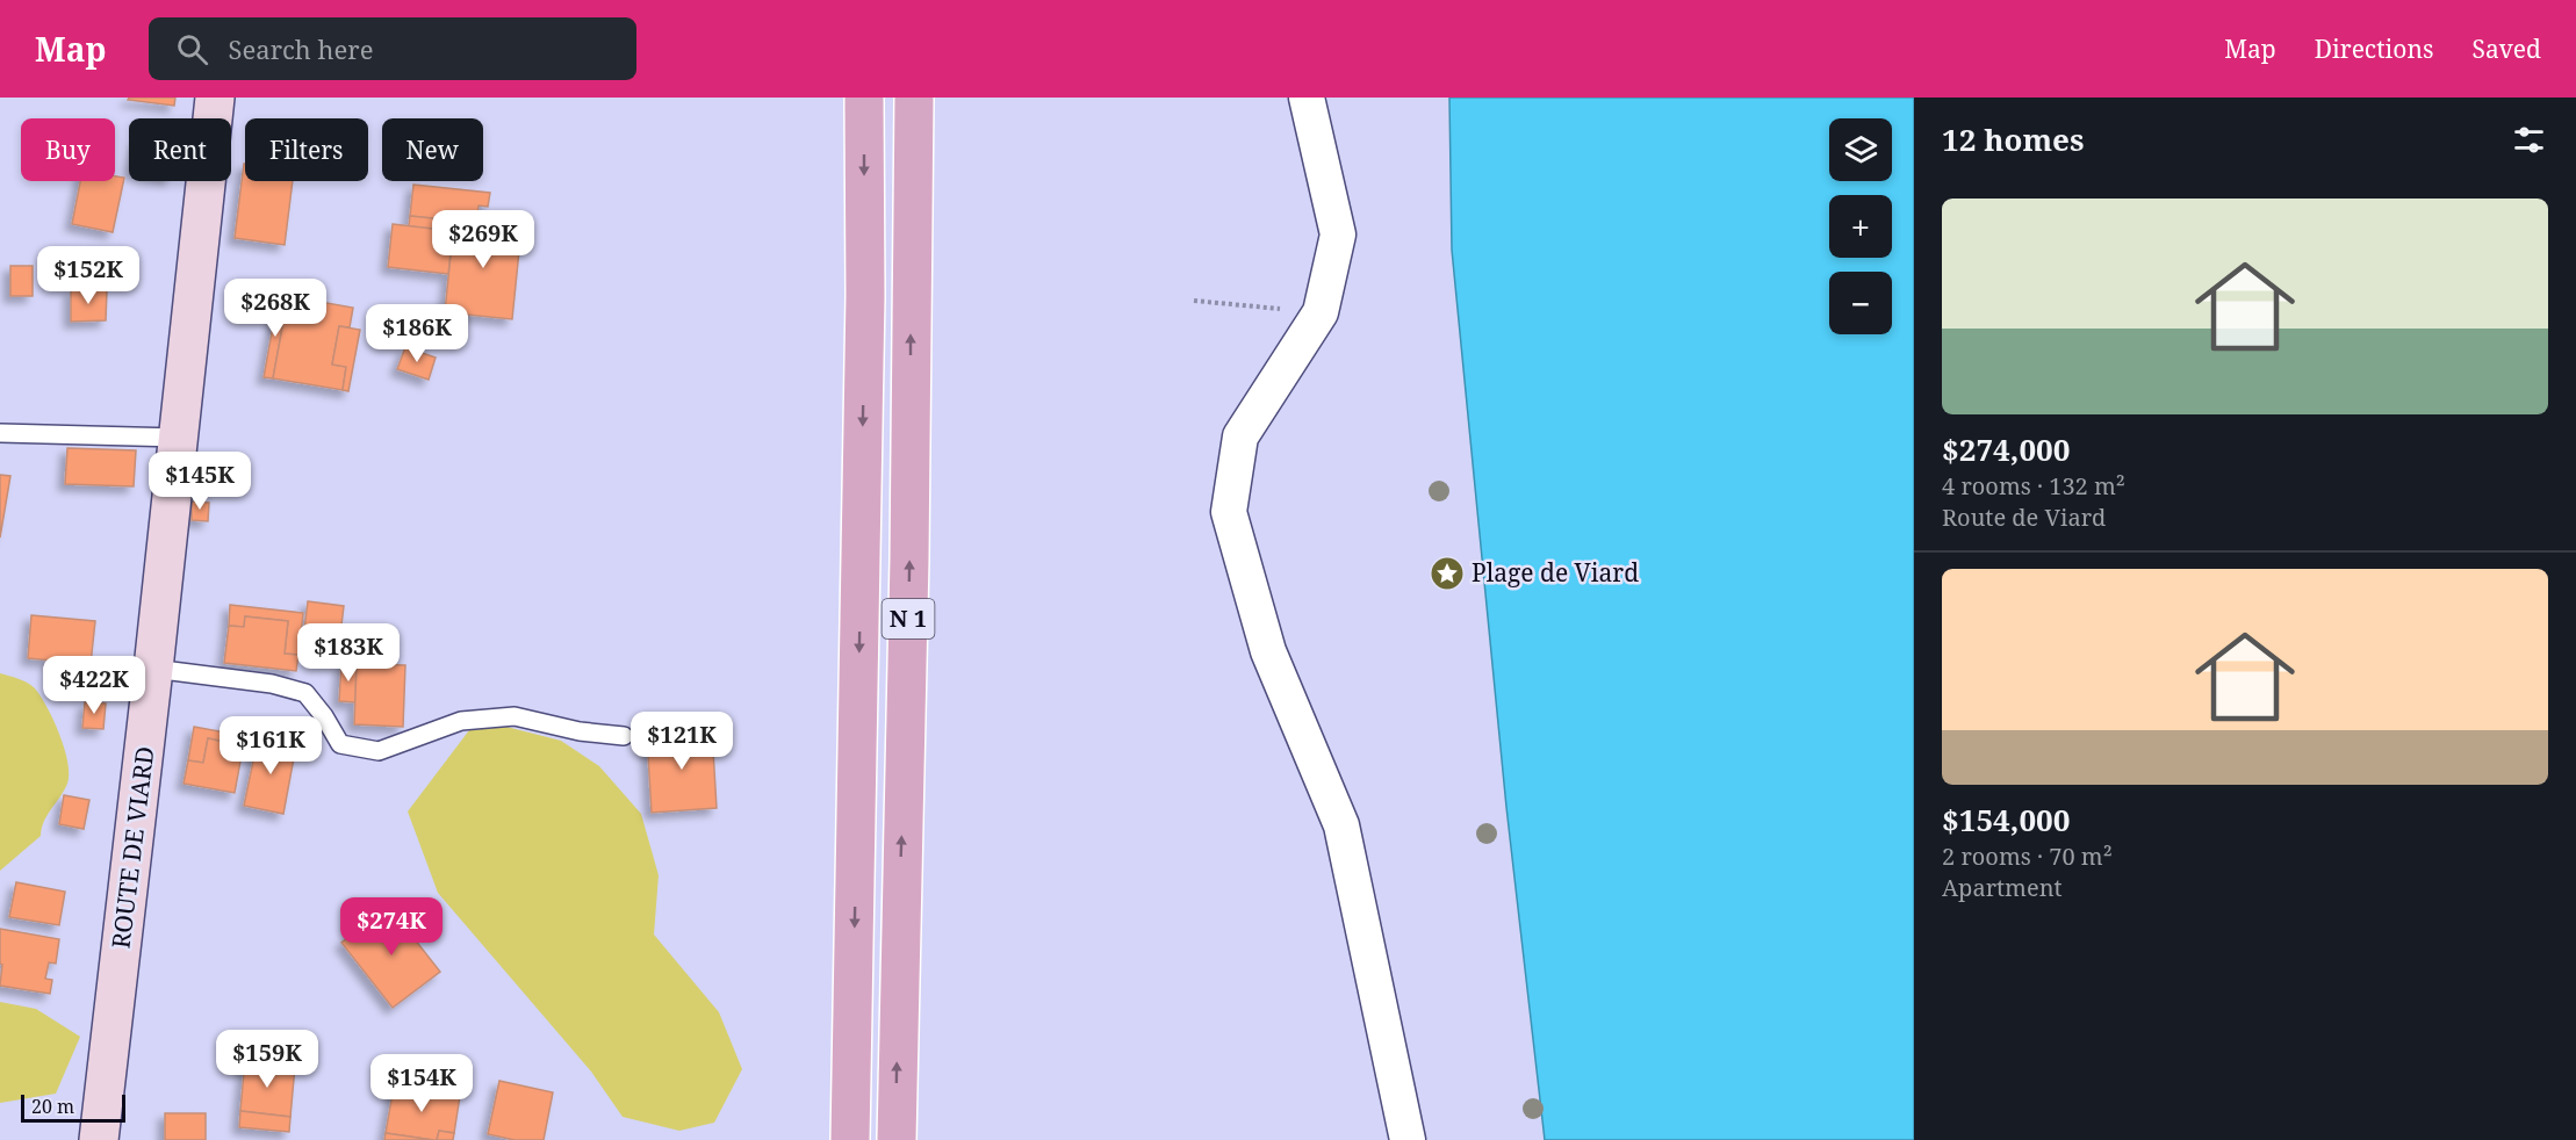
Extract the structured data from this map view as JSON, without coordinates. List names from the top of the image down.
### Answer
{
  "streets": {
    "main road": ["N 1", "ROUTE DE VIARD"]
  },
  "places": {
    "place": ["Plage de Viard"]
  },
  "scale_bar": "20 m",
  "page": {
    "header": "Map",
    "search": "Search here",
    "nav": ["Map", "Directions", "Saved"],
    "heading": "12 homes",
    "map_buttons": ["+", "−"],
    "chip": [
      "Buy",
      "Rent",
      "Filters",
      "New"
    ],
    "list": [
      {
        "name": "$274,000",
        "note": "4 rooms · 132 m² · Route de Viard"
      },
      {
        "name": "$154,000",
        "note": "2 rooms · 70 m² · Apartment"
      }
    ],
    "price": [
      "$269K",
      "$152K",
      "$268K",
      "$186K",
      "$145K",
      "$183K",
      "$422K",
      "$121K",
      "$161K",
      "$274K",
      "$159K",
      "$154K"
    ],
    "scale": "20 m"
  }
}
